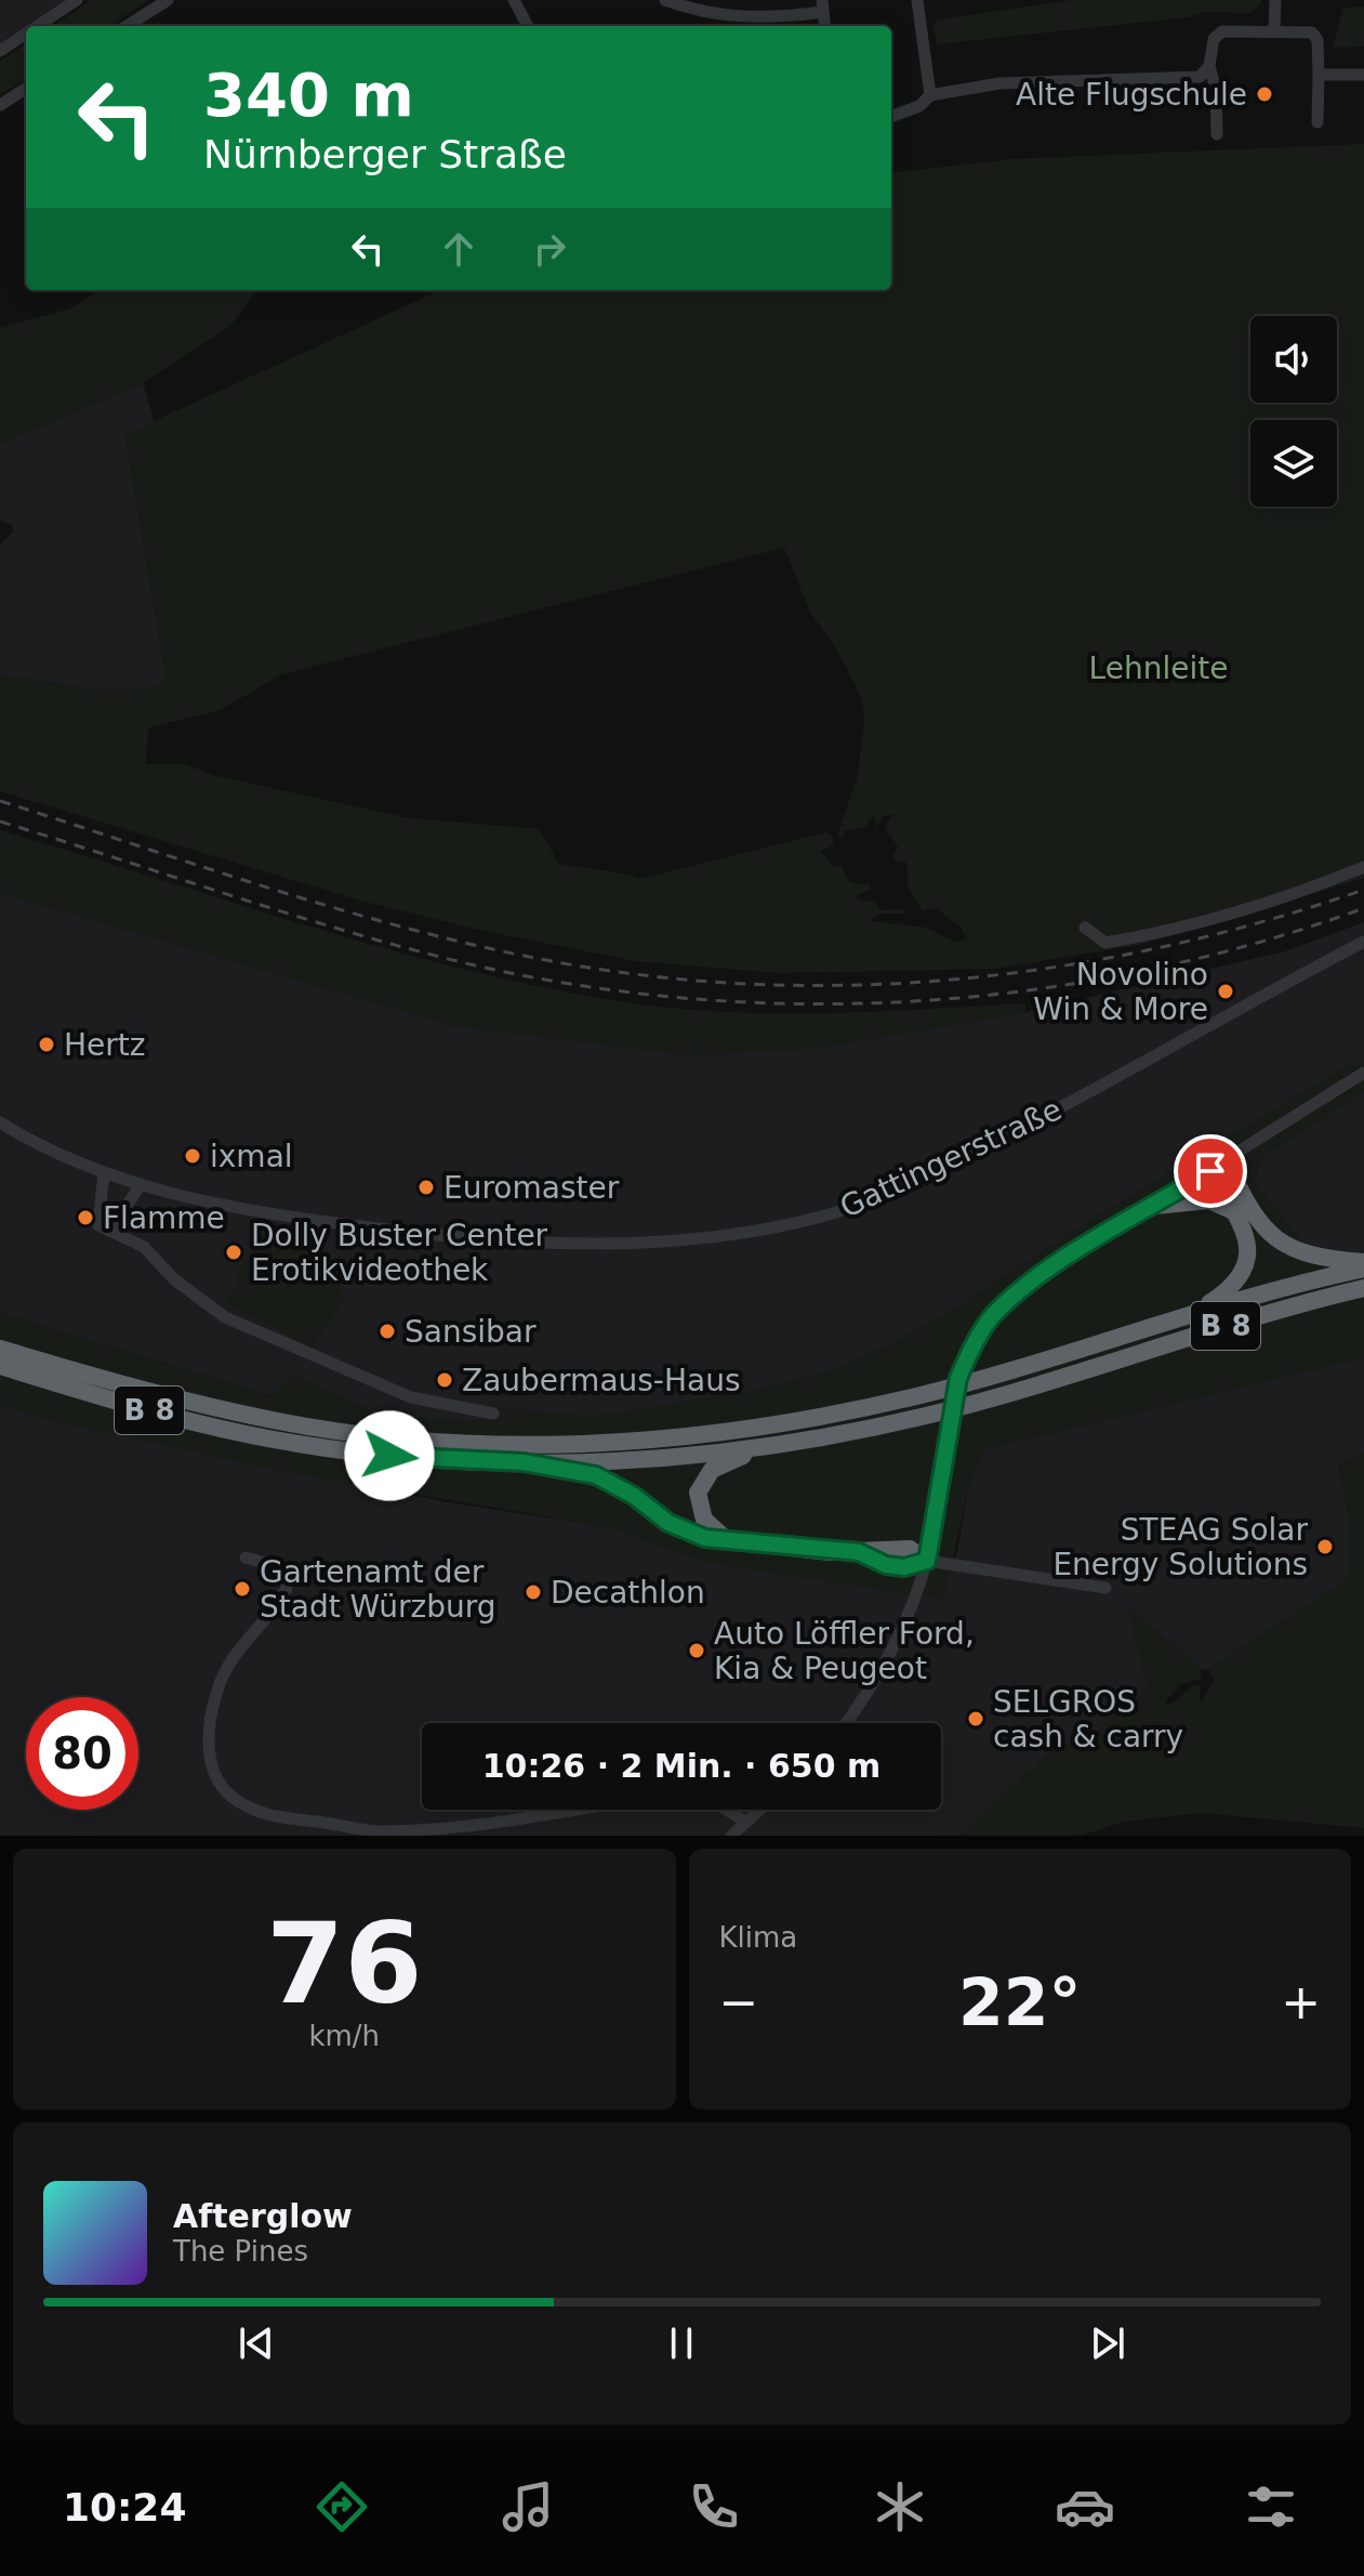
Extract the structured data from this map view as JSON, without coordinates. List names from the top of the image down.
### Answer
{
  "streets": {
    "highway": ["B 8"],
    "street": ["Gattingerstraße"]
  },
  "parks": ["Lehnleite"],
  "places": [
    "Alte Flugschule",
    "Novolino Win & More",
    "Hertz",
    "ixmal",
    "Euromaster",
    "Flamme",
    "Dolly Buster Center Erotikvideothek",
    "Sansibar",
    "Zaubermaus-Haus",
    "STEAG Solar Energy Solutions",
    "Gartenamt der Stadt Würzburg",
    "Decathlon",
    "Auto Löffler Ford, Kia & Peugeot",
    "SELGROS cash & carry"
  ],
  "page": {
    "turn": ["340 m", "Nürnberger Straße"],
    "limit": "80",
    "trip": "10:26 · 2 Min. · 650 m",
    "tile": [
      ["76", "km/h"],
      "Klima"
    ],
    "heat": ["−", "22°", "+"],
    "song": ["Afterglow", "The Pines"],
    "tabs": "10:24"
  }
}
